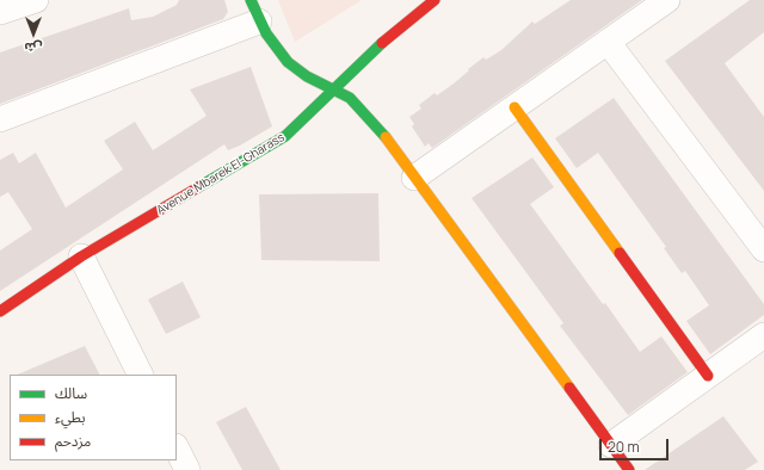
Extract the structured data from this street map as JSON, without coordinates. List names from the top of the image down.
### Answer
{
  "streets": {
    "street": ["Avenue Mbarek El-Gharass"]
  },
  "legend": ["سالك", "بطيء", "مزدحم"],
  "scale_bar": "20 m",
  "north": "bottom"
}
